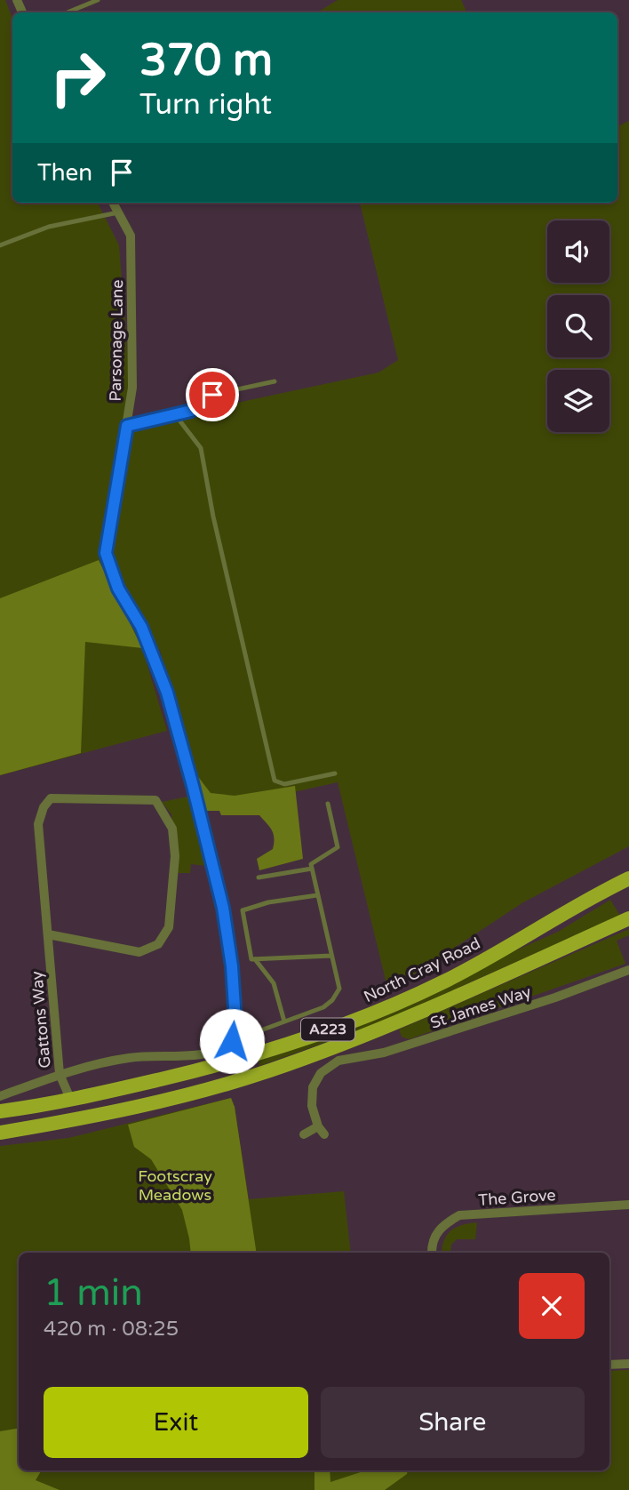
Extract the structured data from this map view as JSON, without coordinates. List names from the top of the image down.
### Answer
{
  "streets": {
    "main road": ["North Cray Road", "A223"],
    "street": [
      "Parsonage Lane",
      "St James Way",
      "Gattons Way",
      "The Grove"
    ]
  },
  "crossings": [
    ["North Cray Road", "Gattons Way"]
  ],
  "parks": ["Footscray Meadows"],
  "page": {
    "turn": ["370 m", "Turn right"],
    "then": "Then",
    "heading": ["1 min", "420 m · 08:25"],
    "buttons": ["Exit", "Share"]
  }
}
